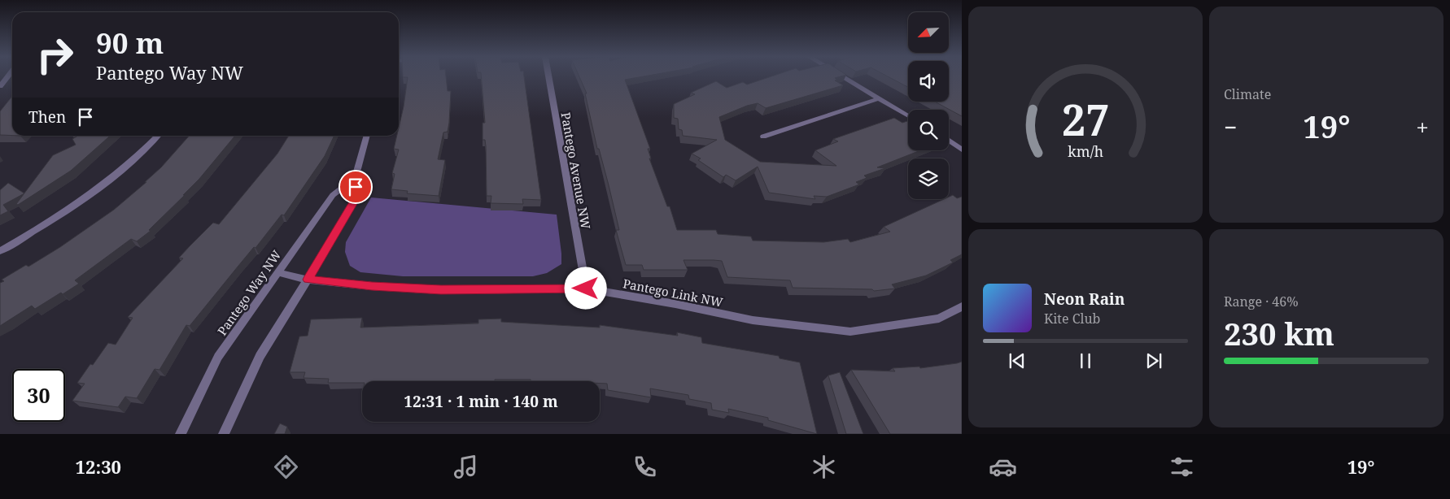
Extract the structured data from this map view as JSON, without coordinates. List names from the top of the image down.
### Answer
{
  "streets": {
    "street": ["Pantego Avenue NW", "Pantego Way NW", "Pantego Link NW"]
  },
  "crossings": [
    ["Pantego Avenue NW", "Pantego Link NW"],
    ["Pantego Way NW", "Pantego Link NW"]
  ],
  "north": "bottom left",
  "page": {
    "tile": [
      "Climate",
      ["Range · 46%", "230 km"]
    ],
    "turn": ["90 m", "Pantego Way NW"],
    "then": "Then",
    "heat": ["−", "19°", "+"],
    "song": ["Neon Rain", "Kite Club"],
    "limit": "30",
    "trip": "12:31 · 1 min · 140 m",
    "tabs": ["12:30", "19°"],
    "gauge": ["27", "km/h"]
  }
}
